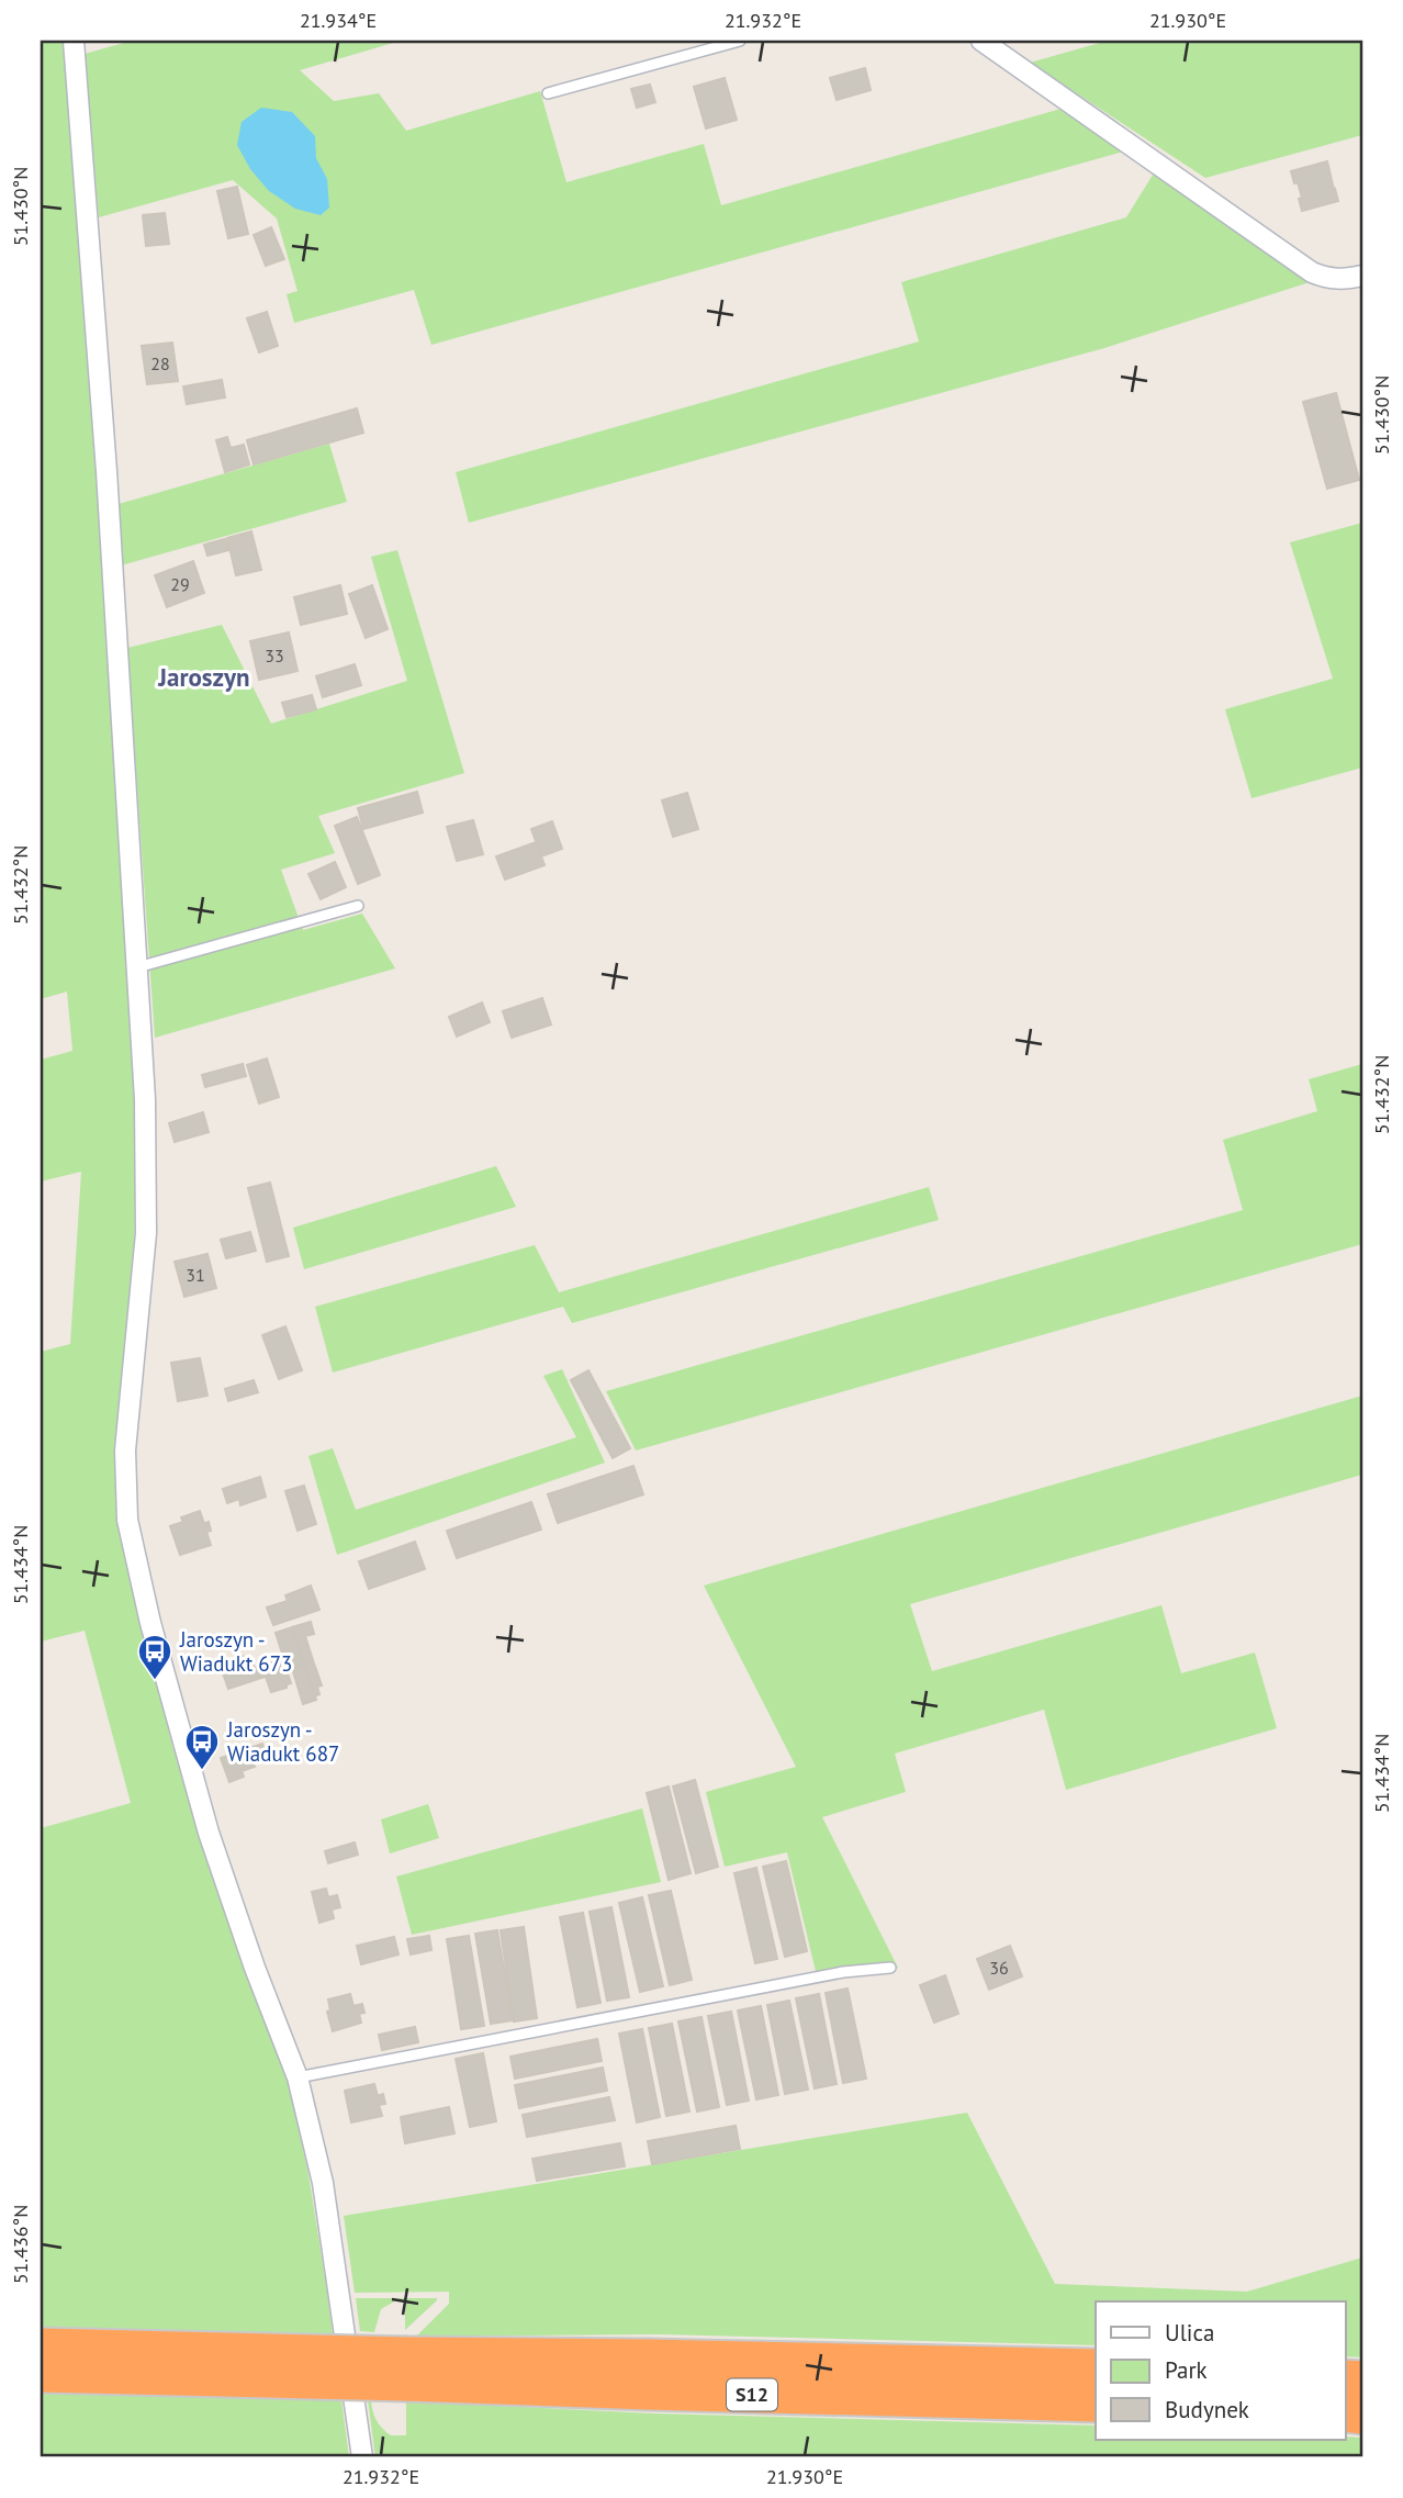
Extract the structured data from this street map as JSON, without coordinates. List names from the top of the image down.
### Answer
{
  "streets": {
    "highway": ["S12"]
  },
  "districts": ["Jaroszyn"],
  "places": {
    "bus stop": ["Jaroszyn - Wiadukt 673", "Jaroszyn - Wiadukt 687"]
  },
  "house_numbers": [
    "28",
    "29",
    "33",
    "31",
    "36"
  ],
  "legend": ["Ulica", "Park", "Budynek"],
  "coordinates": [
    "21.934°E",
    "21.932°E",
    "21.930°E",
    "51.430°N",
    "51.432°N",
    "51.434°N",
    "51.436°N"
  ]
}
